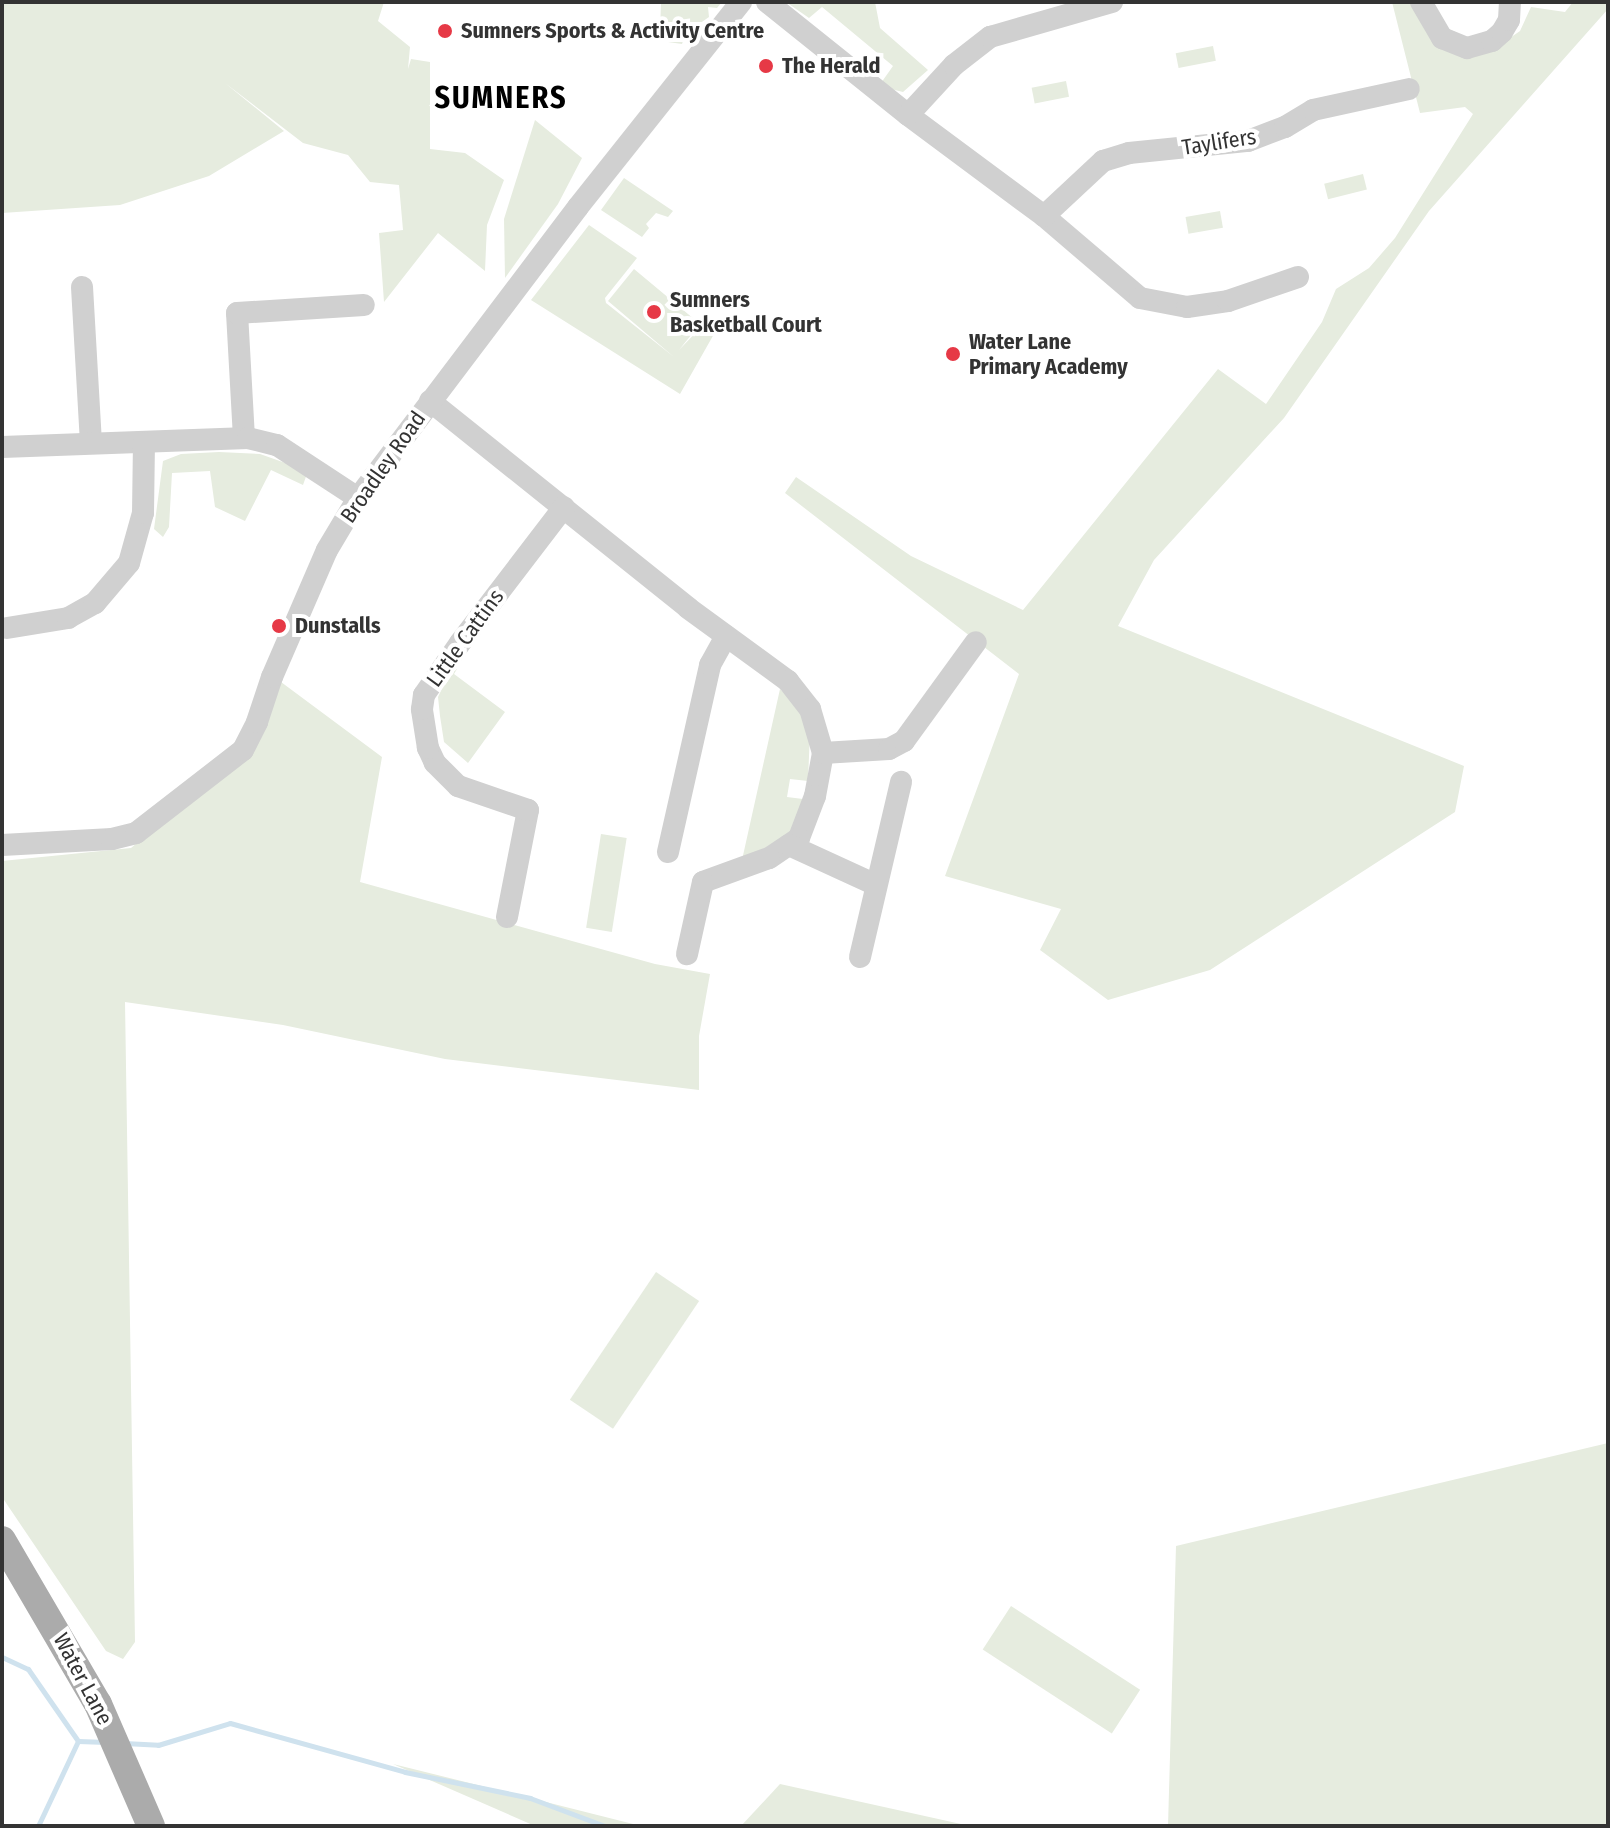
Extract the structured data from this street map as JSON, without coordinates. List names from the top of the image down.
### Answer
{
  "streets": {
    "main road": ["Water Lane"],
    "street": ["Taylifers", "Broadley Road", "Little Cattins"]
  },
  "districts": ["SUMNERS"],
  "places": [
    "Sumners Sports & Activity Centre",
    "The Herald",
    "Sumners Basketball Court",
    "Water Lane Primary Academy",
    "Dunstalls"
  ]
}
